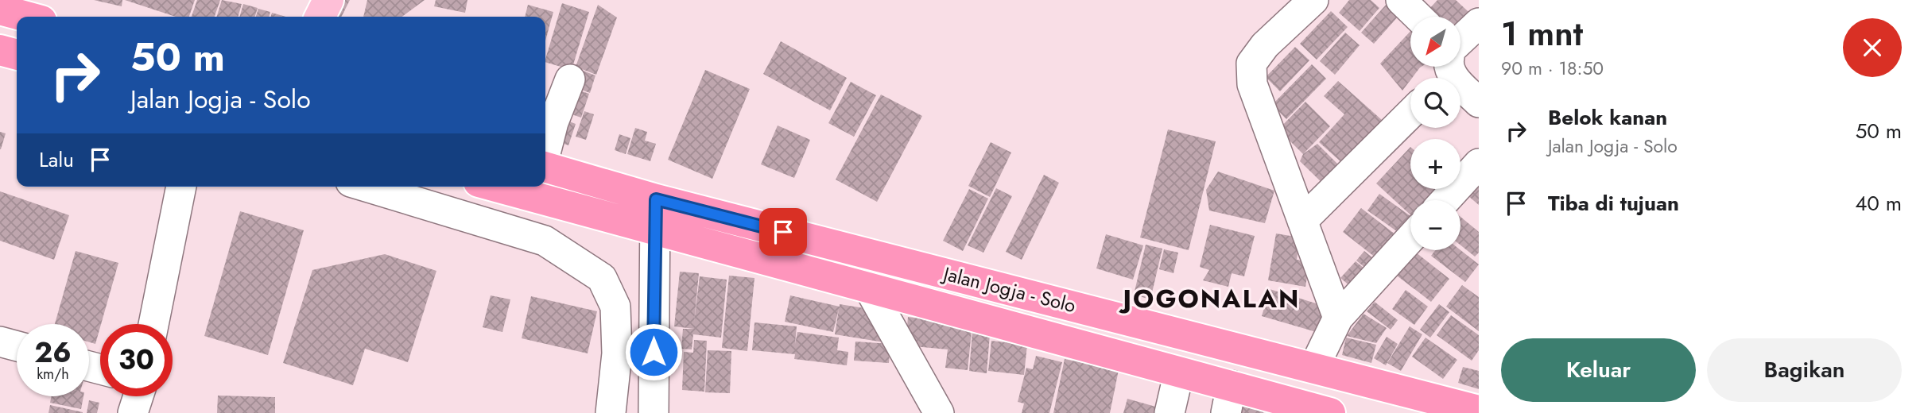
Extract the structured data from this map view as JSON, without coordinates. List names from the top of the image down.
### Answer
{
  "streets": {
    "highway": ["Jalan Jogja - Solo"]
  },
  "districts": ["JOGONALAN"],
  "north": "bottom left",
  "page": {
    "heading": ["1 mnt", "90 m · 18:50"],
    "map_buttons": ["+", "−"],
    "turn": ["50 m", "Jalan Jogja - Solo"],
    "list": [
      {
        "name": "Belok kanan",
        "note": "Jalan Jogja - Solo",
        "value": "50 m"
      },
      {
        "name": "Tiba di tujuan",
        "value": "40 m"
      }
    ],
    "then": "Lalu",
    "speed": "26 km/h",
    "limit": "30",
    "buttons": ["Keluar", "Bagikan"]
  }
}
